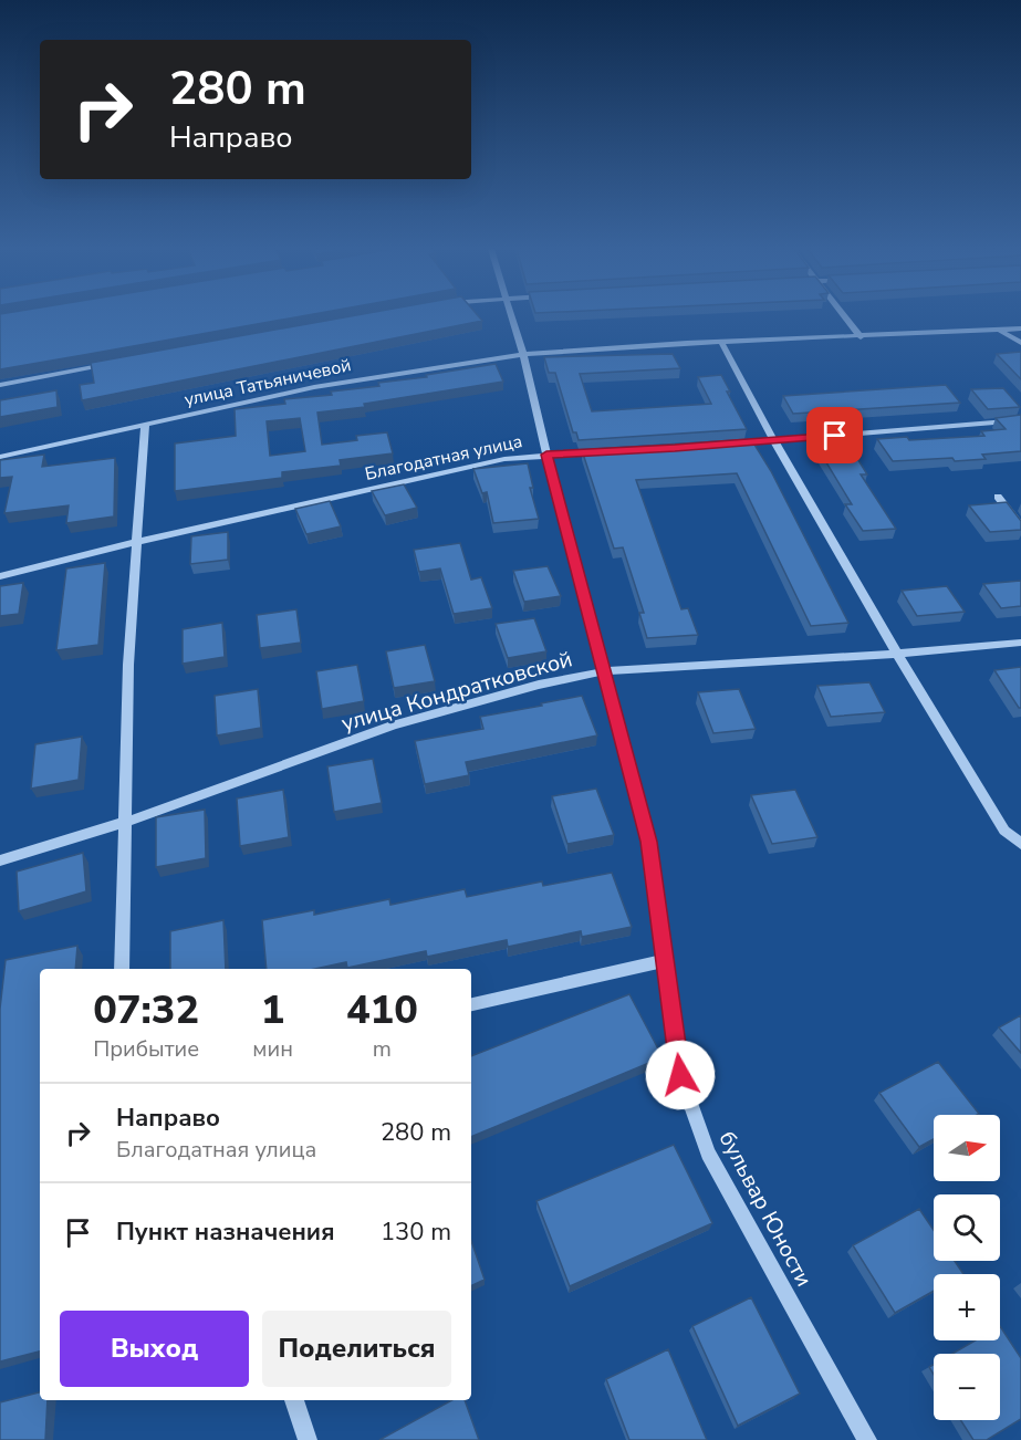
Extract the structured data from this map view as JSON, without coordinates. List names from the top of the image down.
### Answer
{
  "streets": {
    "street": [
      "улица Татьяничевой",
      "Благодатная улица",
      "улица Кондратковской",
      "бульвар Юности"
    ]
  },
  "crossings": [
    ["улица Татьяничевой", "бульвар Юности"],
    ["Благодатная улица", "бульвар Юности"],
    ["улица Кондратковской", "бульвар Юности"]
  ],
  "north": "right",
  "page": {
    "turn": ["280 m", "Направо"],
    "eta": [
      "07:32",
      "Прибытие",
      "1",
      "мин",
      "410",
      "m"
    ],
    "list": [
      {
        "name": "Направо",
        "note": "Благодатная улица",
        "value": "280 m"
      },
      {
        "name": "Пункт назначения",
        "value": "130 m"
      }
    ],
    "map_buttons": ["+", "−"],
    "buttons": ["Выход", "Поделиться"]
  }
}
